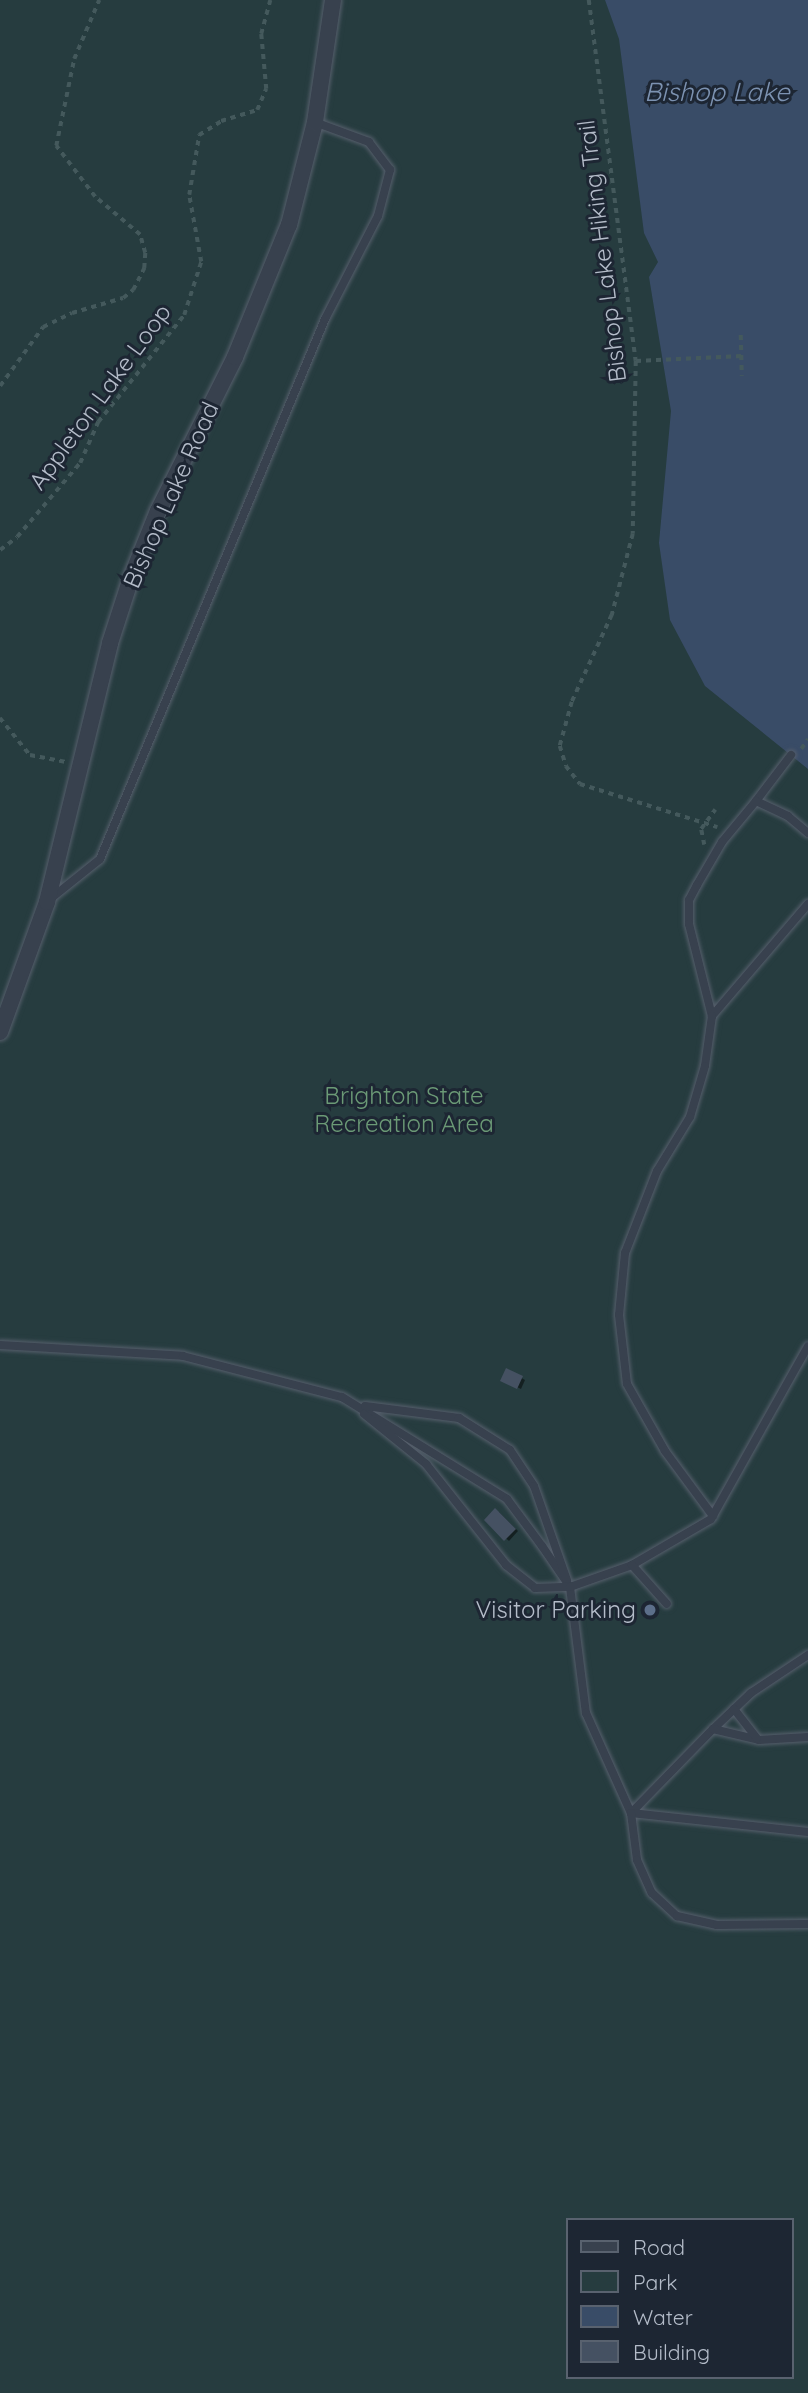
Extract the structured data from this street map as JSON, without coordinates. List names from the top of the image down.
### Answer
{
  "streets": {
    "street": ["Bishop Lake Road"],
    "path": ["Bishop Lake Hiking Trail", "Appleton Lake Loop"]
  },
  "water": ["Bishop Lake"],
  "parks": ["Brighton State Recreation Area"],
  "places": ["Visitor Parking"],
  "legend": [
    "Road",
    "Park",
    "Water",
    "Building"
  ]
}
